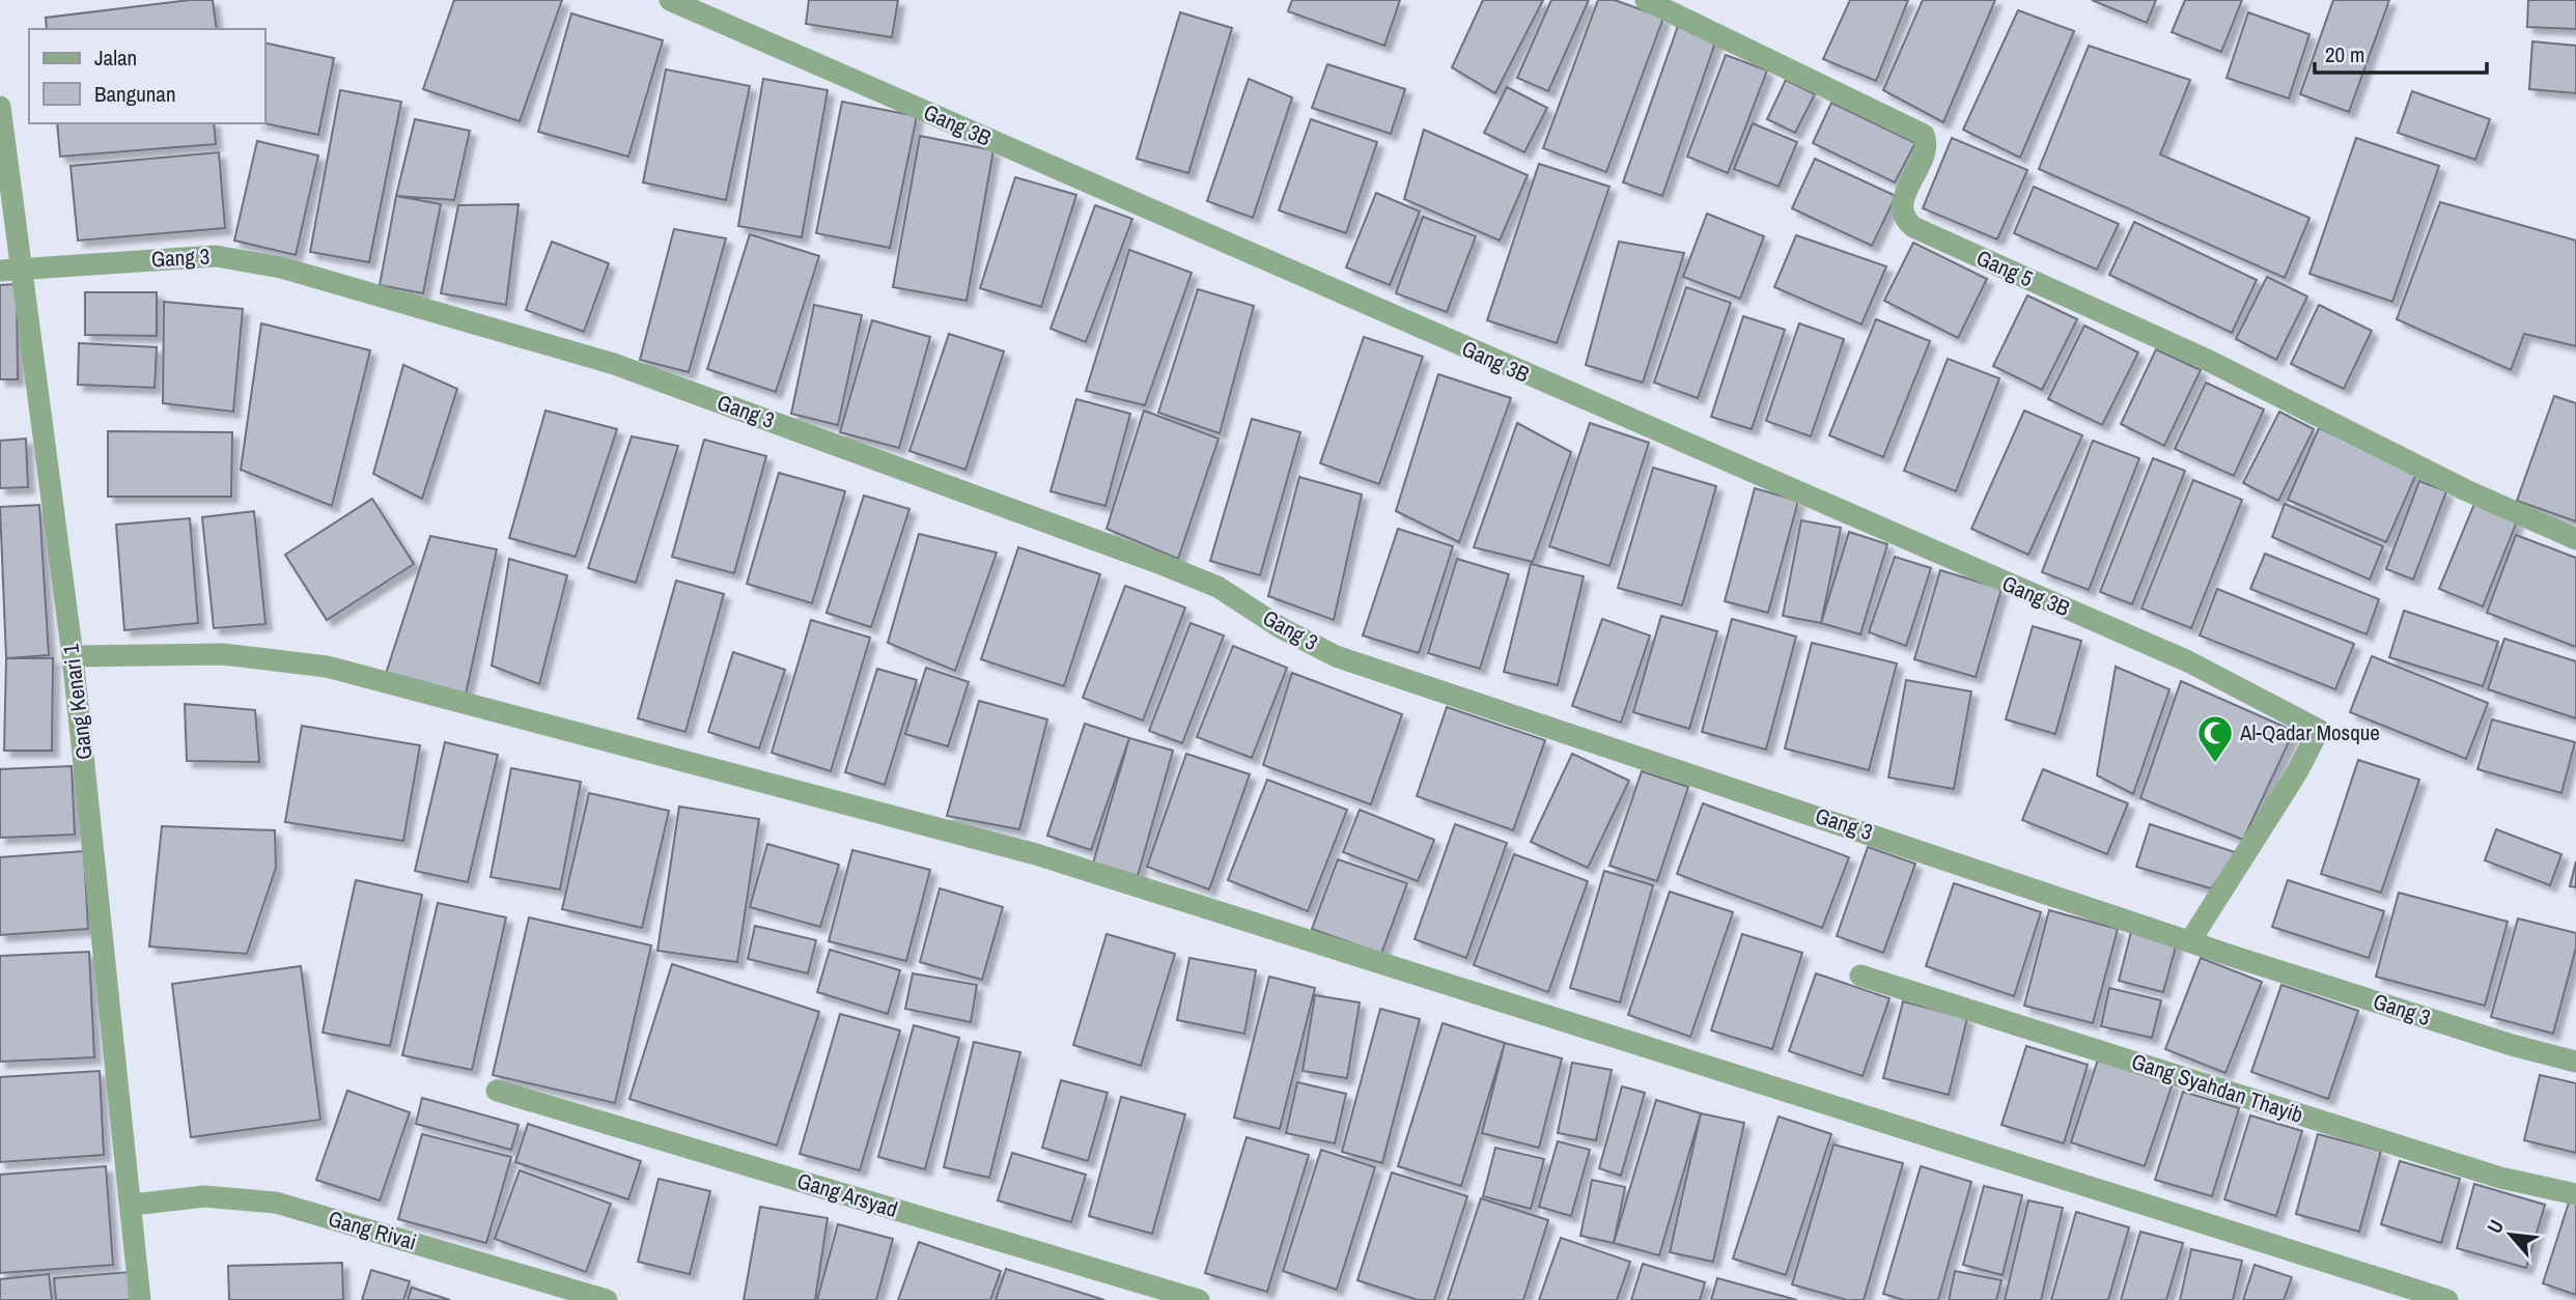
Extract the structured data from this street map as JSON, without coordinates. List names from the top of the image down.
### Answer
{
  "streets": {
    "street": [
      "Gang 3B",
      "Gang 3",
      "Gang 5",
      "Gang Kenari 1",
      "Gang Syahdan Thayib",
      "Gang Arsyad",
      "Gang Rivai"
    ]
  },
  "crossings": [
    ["Gang 3B", "Gang 3"],
    ["Gang 3", "Gang Kenari 1"],
    ["Gang Kenari 1", "Gang Rivai"]
  ],
  "places": {
    "mosque": ["Al-Qadar Mosque"]
  },
  "legend": ["Jalan", "Bangunan"],
  "scale_bar": "20 m",
  "north": "top left"
}
